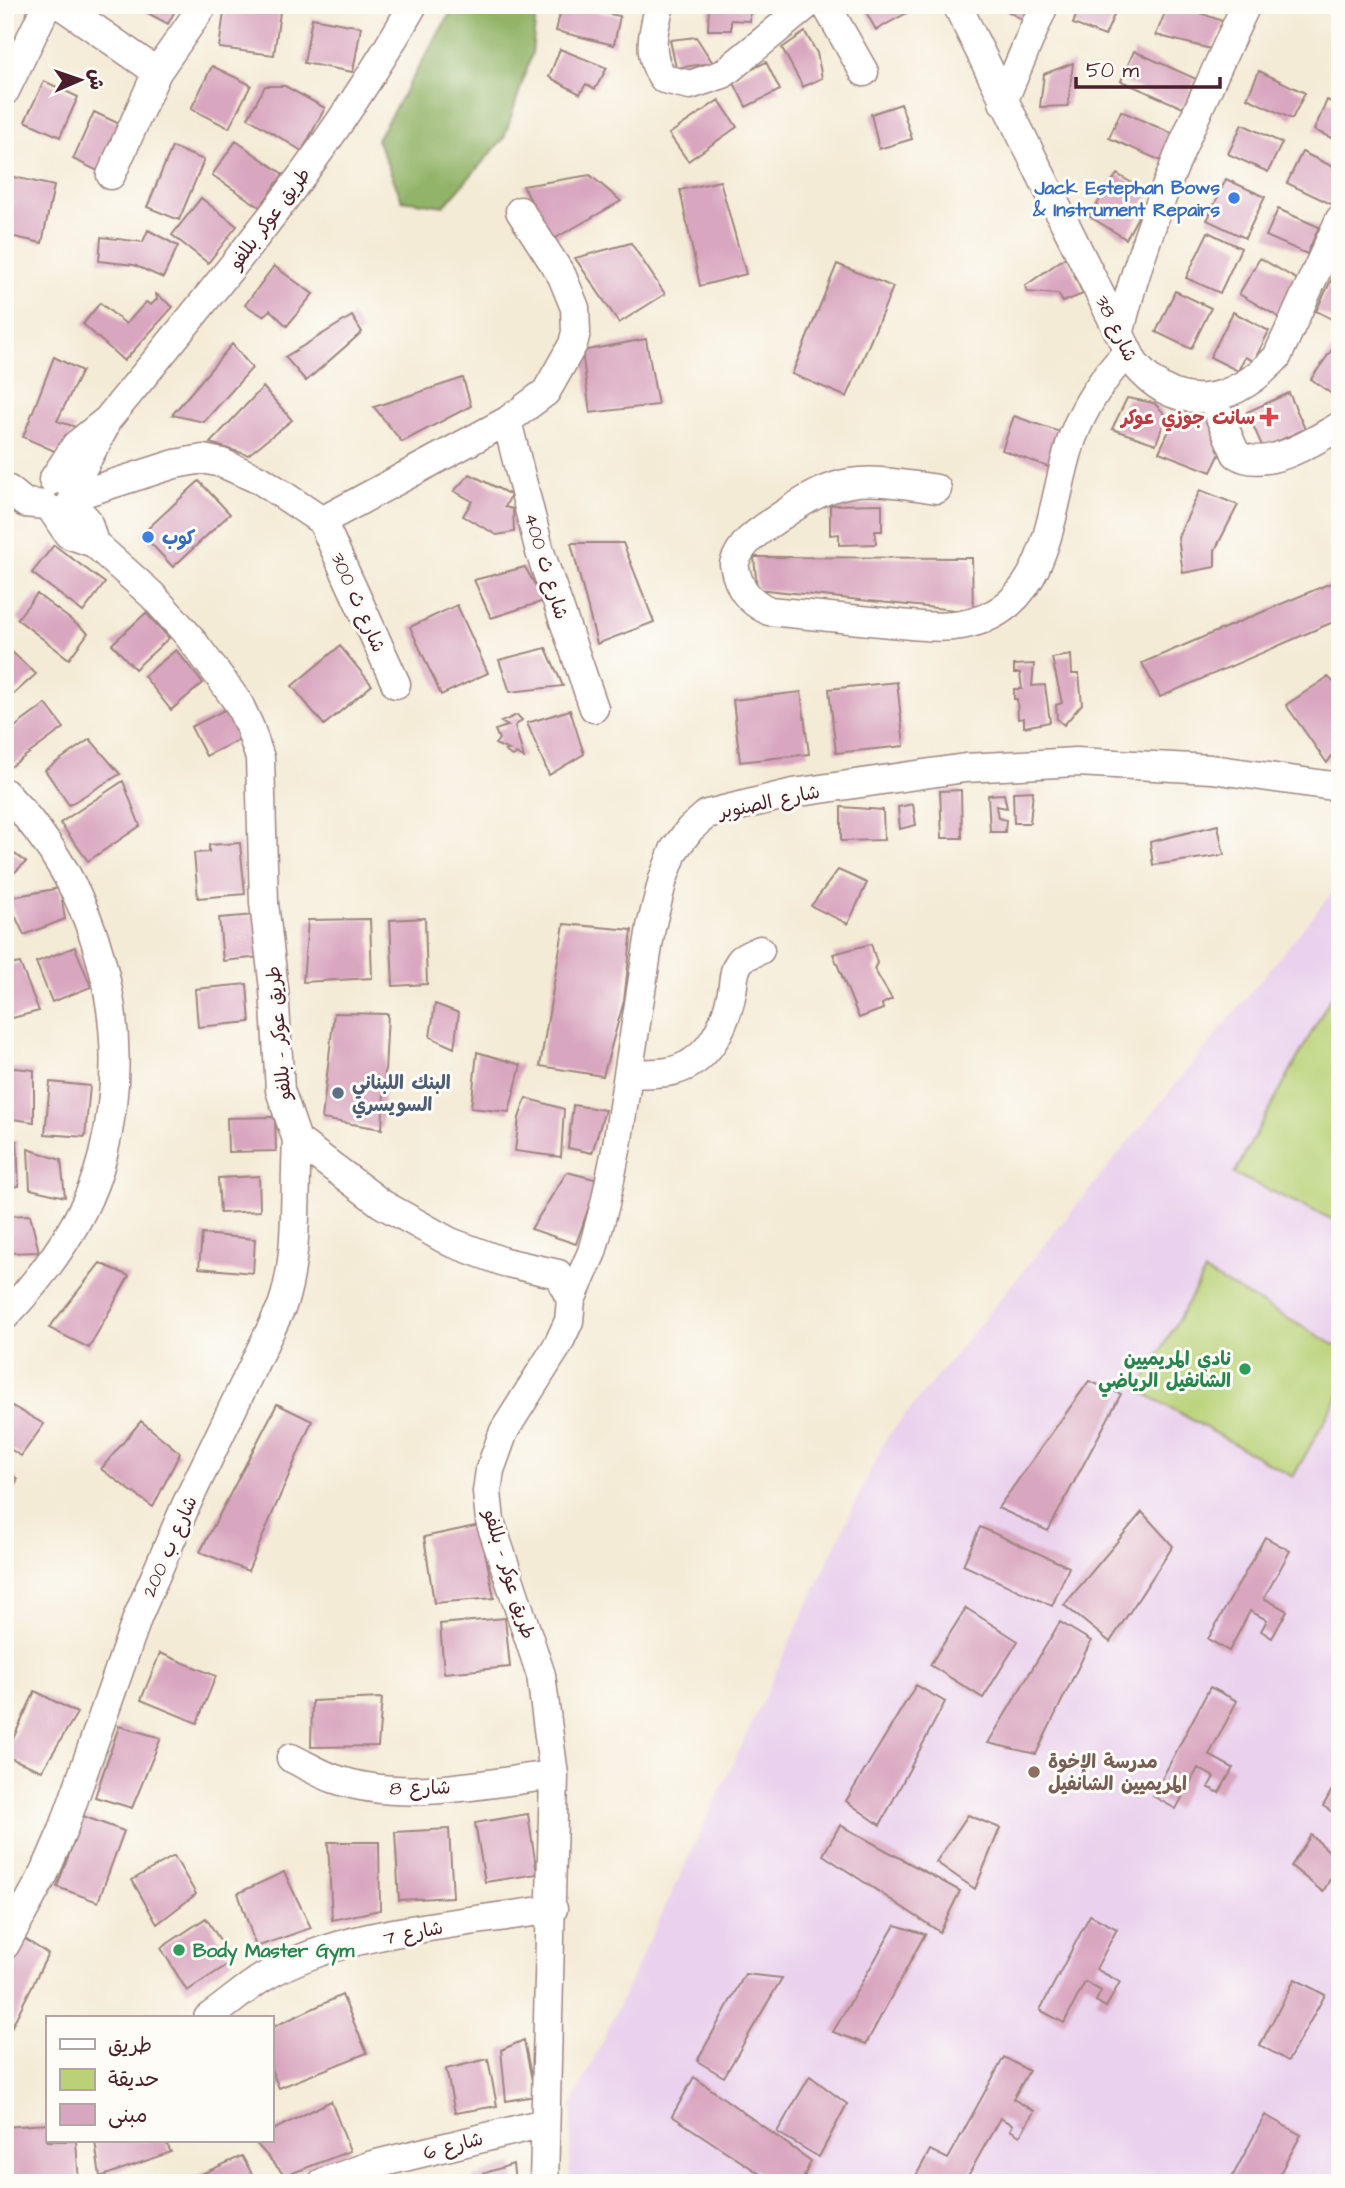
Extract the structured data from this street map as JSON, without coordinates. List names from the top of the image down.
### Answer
{
  "streets": {
    "street": [
      "طريق عوكر بللفو",
      "شارع 38",
      "شارع ث 400",
      "شارع ث 300",
      "شارع الصنوبر",
      "طريق عوكر - بللفو",
      "شارع ب 200",
      "شارع 8",
      "شارع 7",
      "شارع 6"
    ]
  },
  "crossings": [
    ["طريق عوكر بللفو", "طريق عوكر - بللفو"],
    ["شارع الصنوبر", "طريق عوكر - بللفو"],
    ["طريق عوكر - بللفو", "شارع ب 200"],
    ["طريق عوكر - بللفو", "شارع 8"],
    ["طريق عوكر - بللفو", "شارع 7"],
    ["طريق عوكر - بللفو", "شارع 6"]
  ],
  "places": {
    "other": [
      "Jack Estephan Bows & Instrument Repairs",
      "كوب",
      "البنك اللبناني السويسري",
      "نادي المريميين الشانفيل الرياضي",
      "مدرسة الإخوة المريميين الشانفيل",
      "Body Master Gym"
    ],
    "health": ["سانت جوزي عوكر"]
  },
  "legend": ["طريق", "حديقة", "مبنى"],
  "scale_bar": "50 m",
  "north": "right"
}
